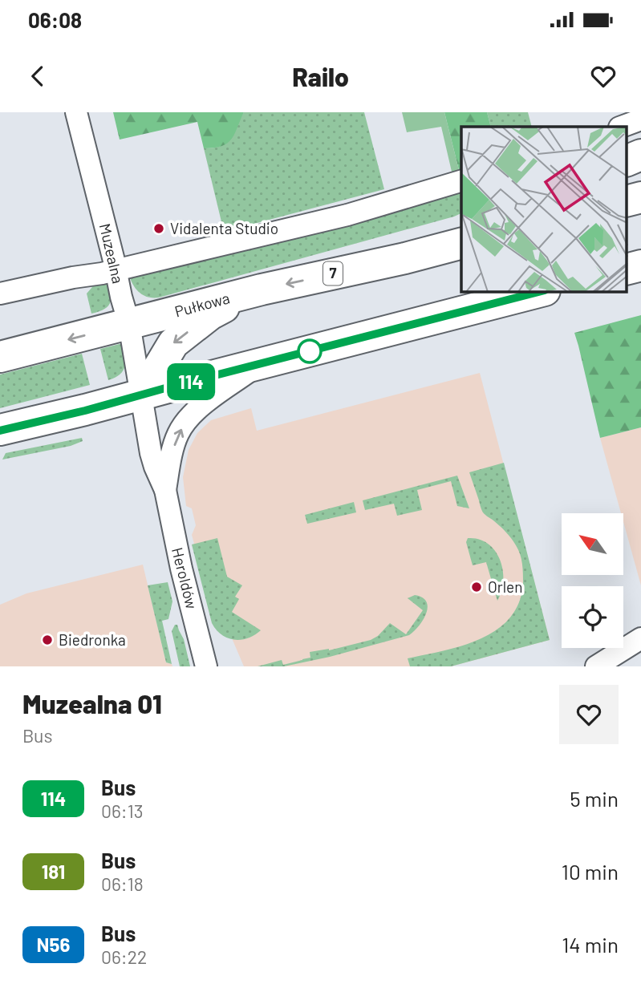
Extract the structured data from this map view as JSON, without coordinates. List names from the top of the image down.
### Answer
{
  "streets": {
    "highway": ["7", "Pułkowa"],
    "street": ["Muzealna", "Heroldów"]
  },
  "crossings": [
    ["Muzealna", "Pułkowa"],
    ["Muzealna", "Heroldów"],
    ["7", "Pułkowa"]
  ],
  "one_way": ["Heroldów"],
  "places": ["Vidalenta Studio", "Orlen", "Biedronka"],
  "lines": ["bus line 114"],
  "north": "top left",
  "page": {
    "status": "06:08",
    "header": "Railo",
    "on_map": "114",
    "heading": ["Muzealna 01", "Bus"],
    "list": [
      {
        "mark": "114",
        "name": "Bus",
        "note": "06:13",
        "value": "5 min"
      },
      {
        "mark": "181",
        "name": "Bus",
        "note": "06:18",
        "value": "10 min"
      },
      {
        "mark": "N56",
        "name": "Bus",
        "note": "06:22",
        "value": "14 min"
      }
    ]
  }
}
